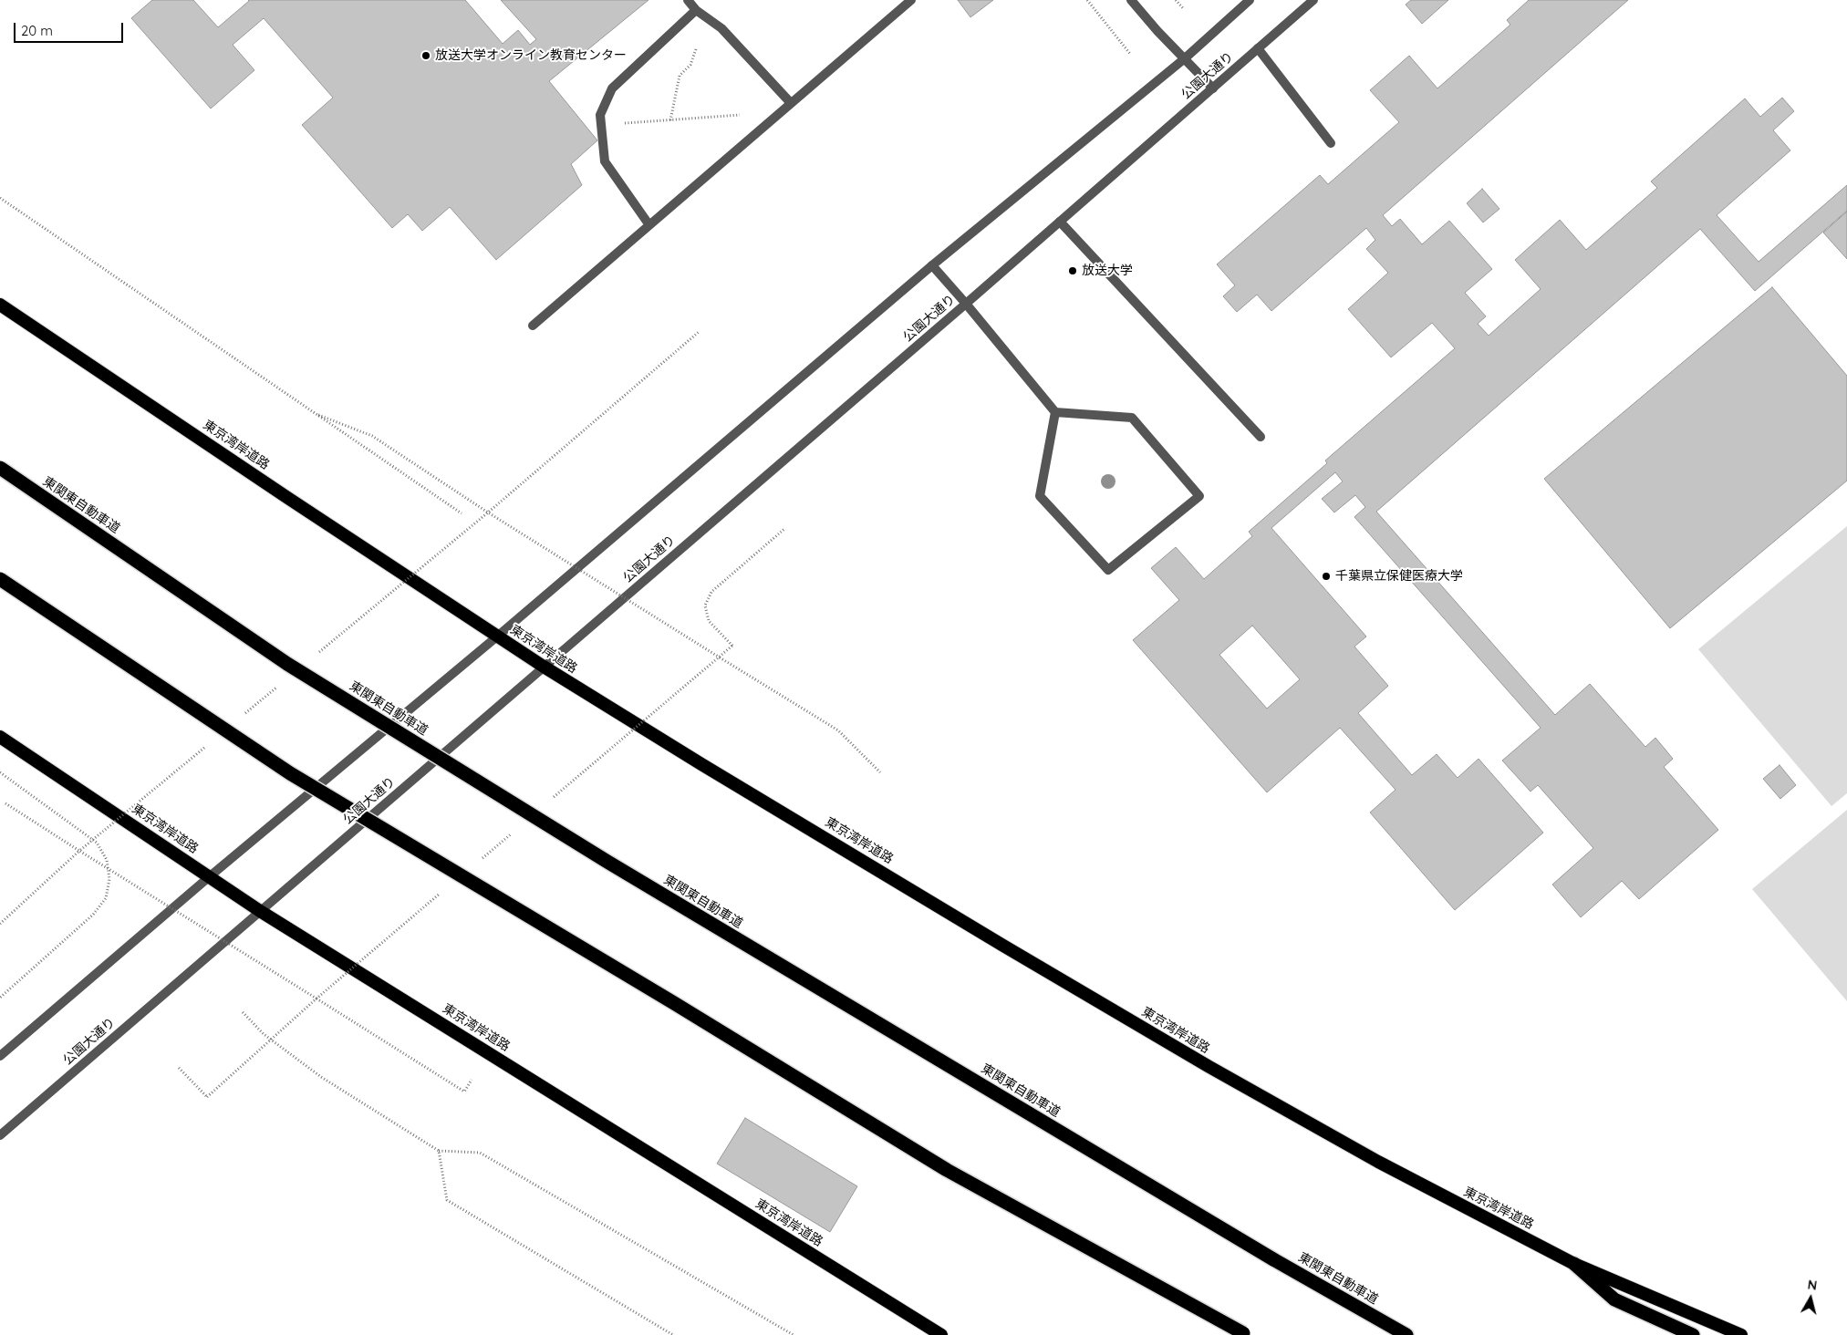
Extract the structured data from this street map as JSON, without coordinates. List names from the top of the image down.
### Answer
{
  "streets": {
    "highway": ["東京湾岸道路", "東関東自動車道"],
    "street": ["公園大通り"]
  },
  "crossings": [
    ["公園大通り", "東京湾岸道路"]
  ],
  "places": ["放送大学オンライン教育センター", "放送大学", "千葉県立保健医療大学"],
  "scale_bar": "20 m",
  "north": "top"
}
